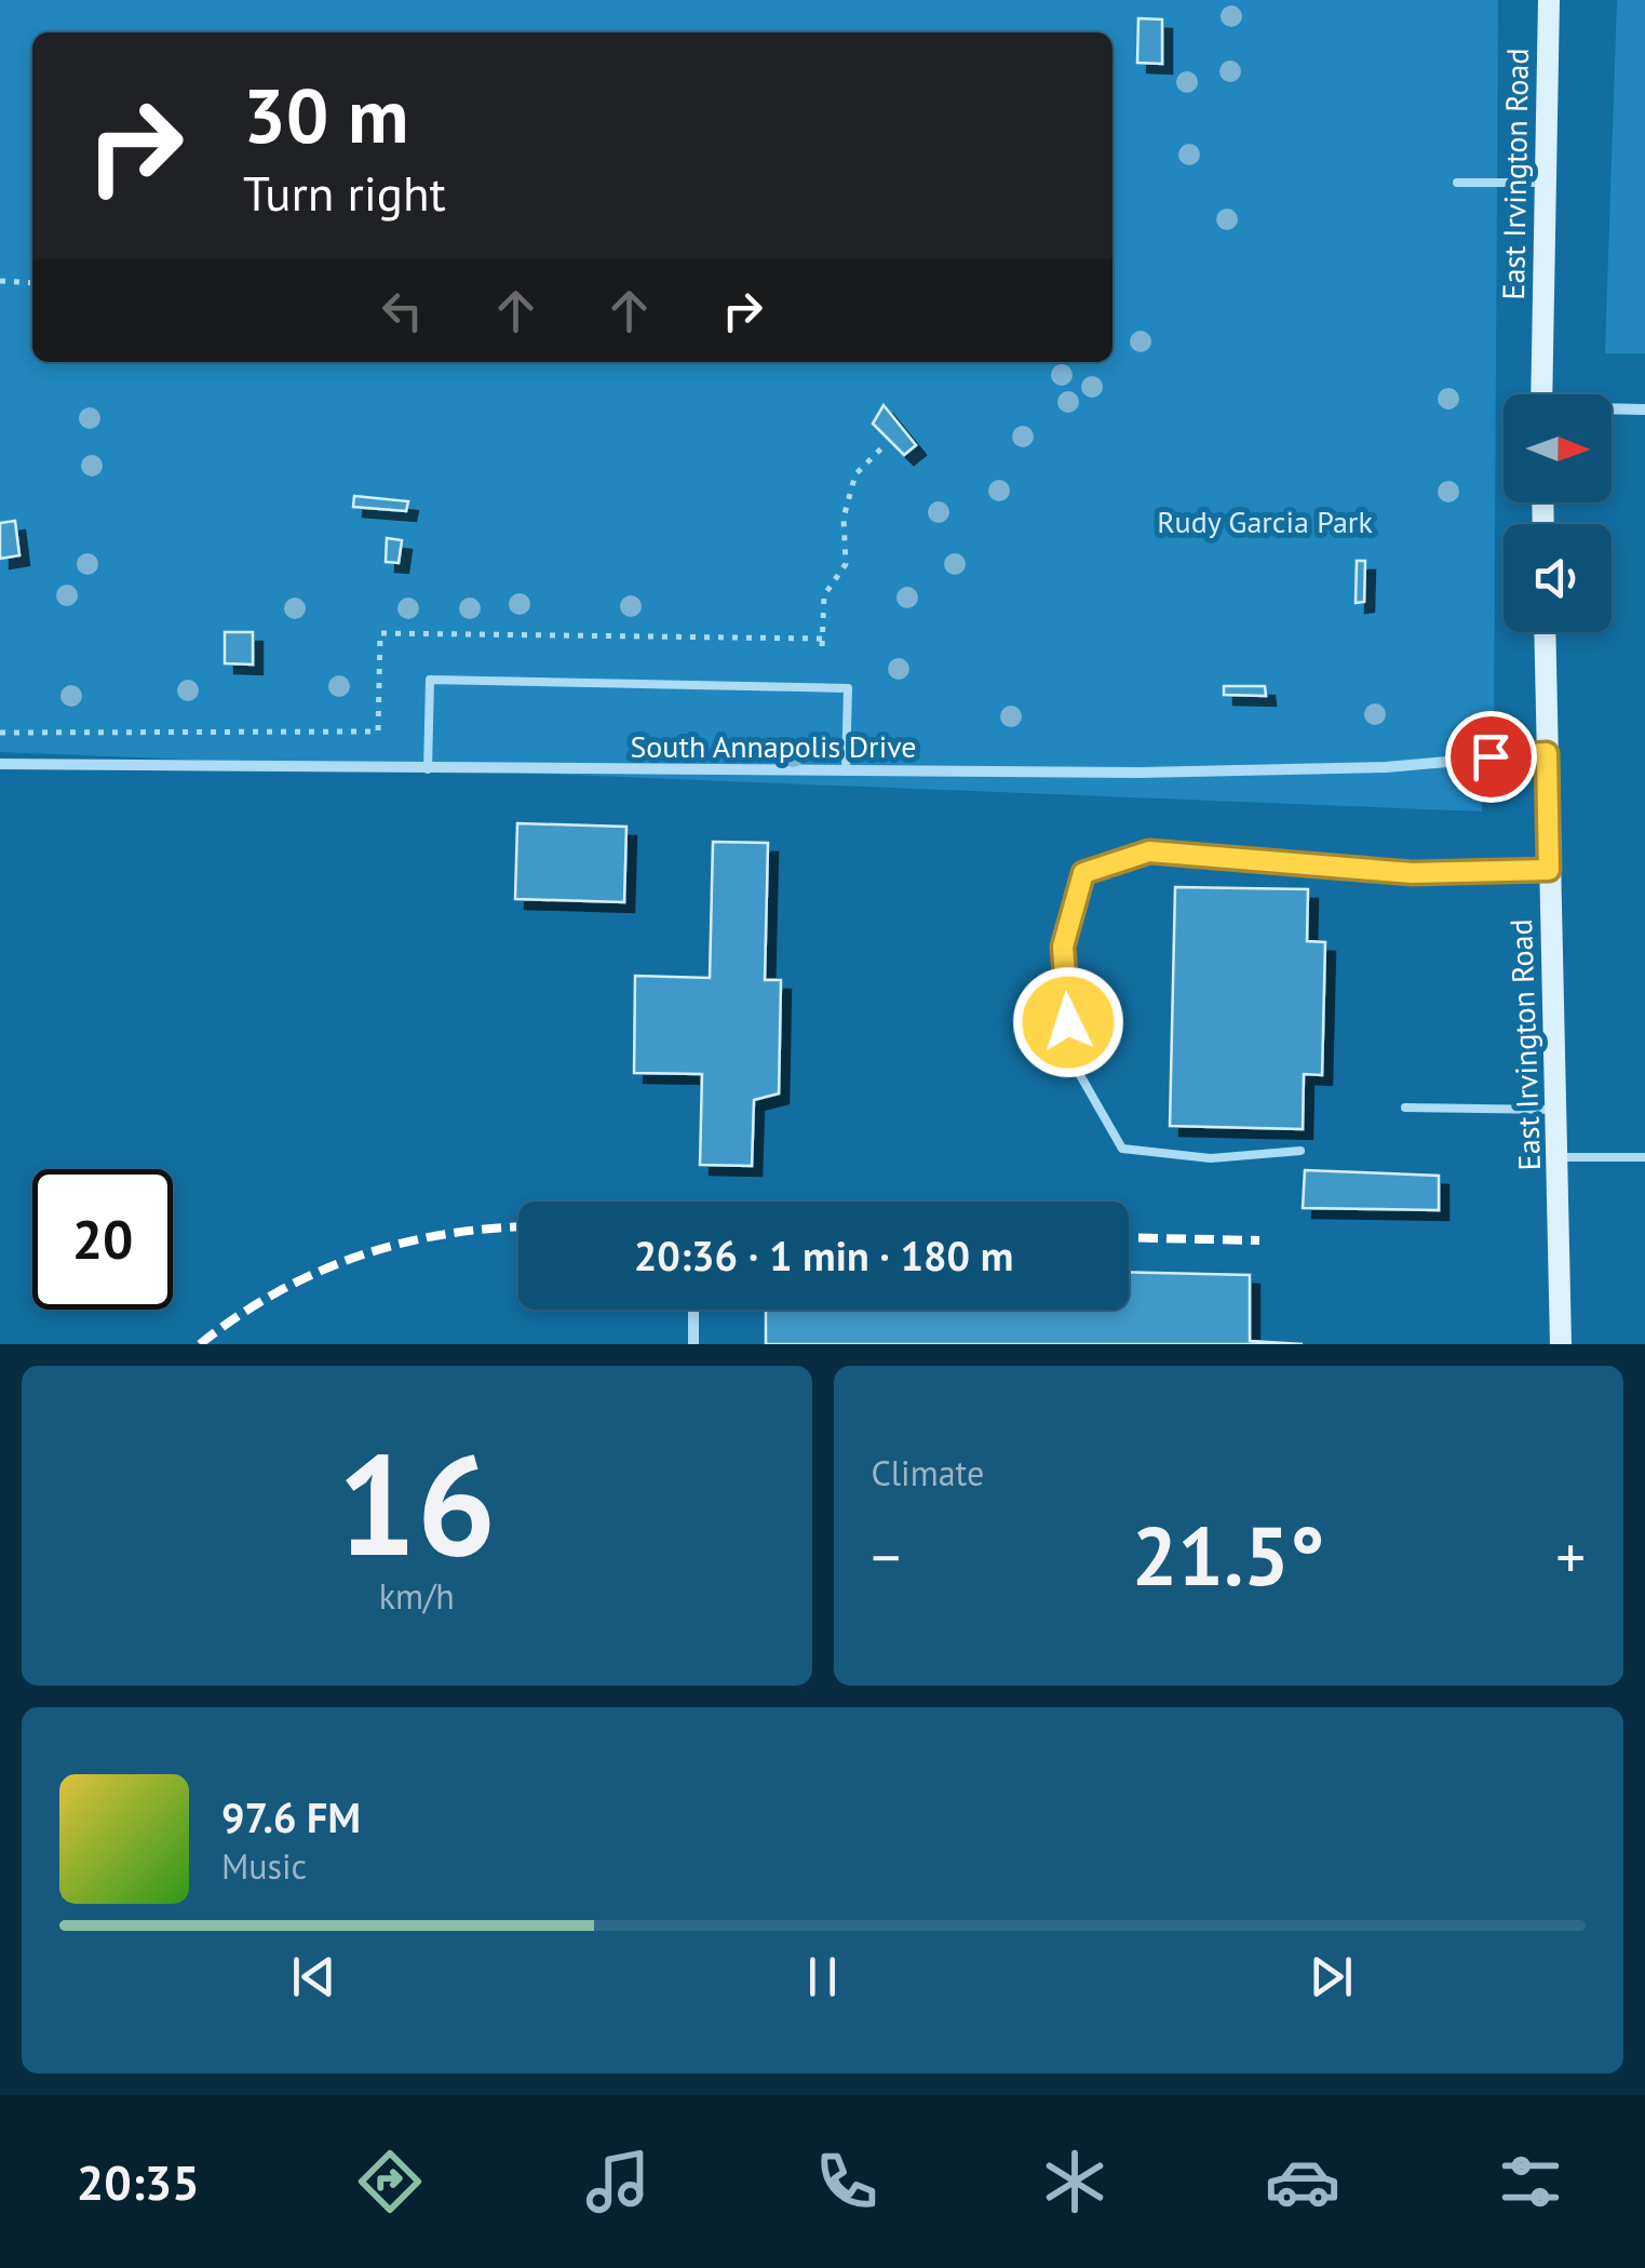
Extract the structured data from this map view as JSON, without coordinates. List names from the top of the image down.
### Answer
{
  "streets": {
    "main road": ["East Irvington Road"],
    "street": ["South Annapolis Drive"]
  },
  "crossings": [
    ["East Irvington Road", "South Annapolis Drive"]
  ],
  "parks": ["Rudy Garcia Park"],
  "north": "right",
  "page": {
    "turn": ["30 m", "Turn right"],
    "limit": "20",
    "trip": "20:36 · 1 min · 180 m",
    "tile": [
      ["16", "km/h"],
      "Climate"
    ],
    "heat": ["−", "21.5°", "+"],
    "song": ["97.6 FM", "Music"],
    "tabs": "20:35"
  }
}
